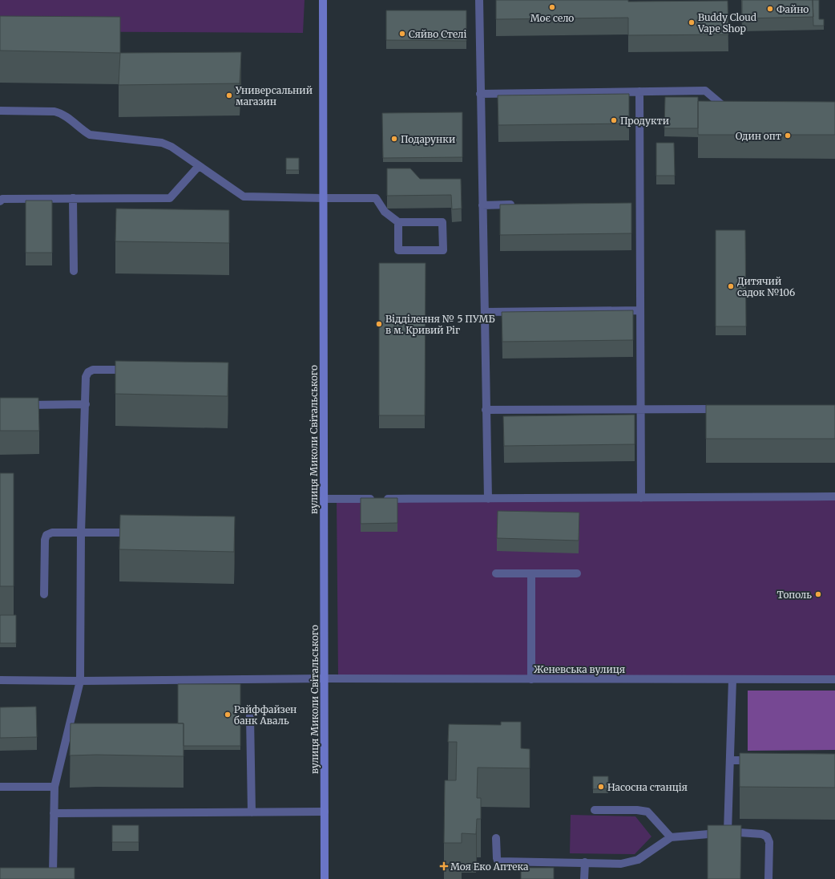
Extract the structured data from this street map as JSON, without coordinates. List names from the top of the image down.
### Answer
{
  "streets": {
    "main road": ["вулиця Миколи Світальського"],
    "street": ["Женевська вулиця"]
  },
  "crossings": [
    ["вулиця Миколи Світальського", "Женевська вулиця"]
  ],
  "places": {
    "other": [
      "Моє село",
      "Файно",
      "Buddy Cloud Vape Shop",
      "Сяйво Стелі",
      "Универсальний магазин",
      "Продукти",
      "Один опт",
      "Подарунки",
      "Дитячий садок №106",
      "Відділення № 5 ПУМБ в м. Кривий Ріг",
      "Тополь",
      "Райффайзен банк Аваль",
      "Насосна станція"
    ],
    "health": ["Моя Еко Аптека"]
  }
}
